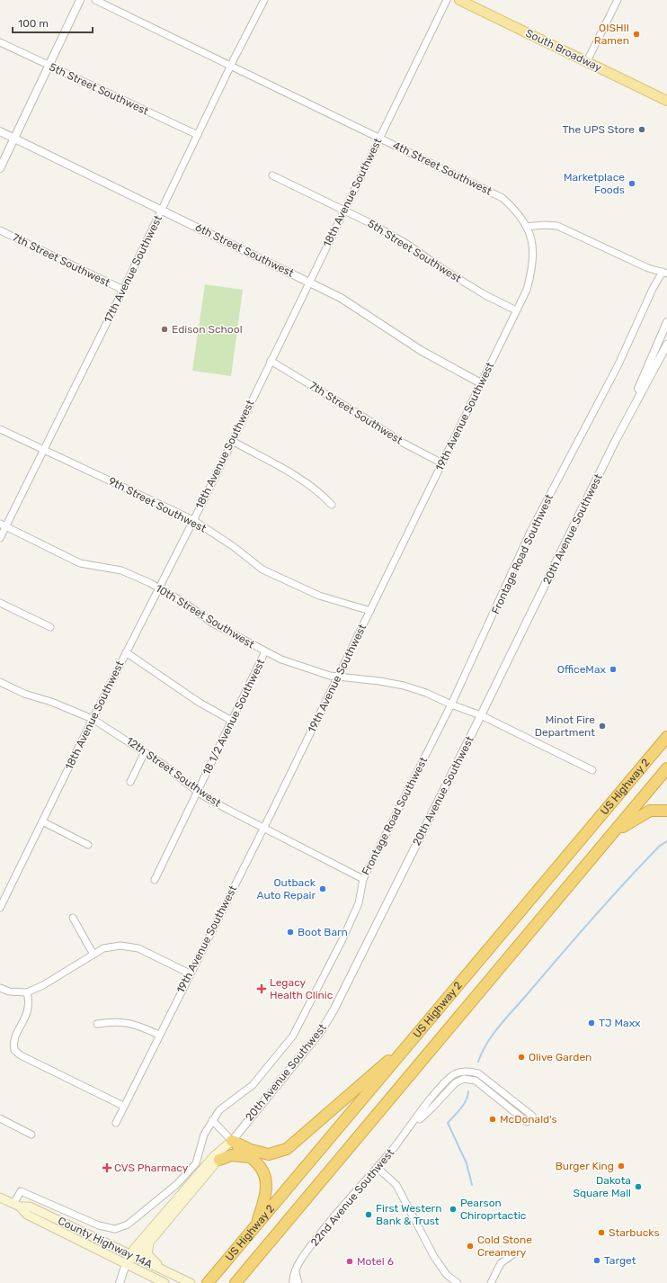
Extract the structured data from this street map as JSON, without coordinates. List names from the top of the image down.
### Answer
{
  "streets": {
    "highway": ["US Highway 2"],
    "main road": ["South Broadway", "20th Avenue Southwest", "County Highway 14A"],
    "street": [
      "5th Street Southwest",
      "4th Street Southwest",
      "18th Avenue Southwest",
      "6th Street Southwest",
      "7th Street Southwest",
      "17th Avenue Southwest",
      "19th Avenue Southwest",
      "9th Street Southwest",
      "Frontage Road Southwest",
      "10th Street Southwest",
      "18 1/2 Avenue Southwest",
      "12th Street Southwest",
      "22nd Avenue Southwest"
    ]
  },
  "crossings": [
    ["5th Street Southwest", "18th Avenue Southwest"],
    ["5th Street Southwest", "17th Avenue Southwest"],
    ["5th Street Southwest", "19th Avenue Southwest"],
    ["4th Street Southwest", "18th Avenue Southwest"],
    ["4th Street Southwest", "17th Avenue Southwest"],
    ["4th Street Southwest", "19th Avenue Southwest"],
    ["18th Avenue Southwest", "6th Street Southwest"],
    ["18th Avenue Southwest", "7th Street Southwest"],
    ["18th Avenue Southwest", "9th Street Southwest"],
    ["18th Avenue Southwest", "10th Street Southwest"],
    ["18th Avenue Southwest", "12th Street Southwest"],
    ["6th Street Southwest", "17th Avenue Southwest"],
    ["6th Street Southwest", "19th Avenue Southwest"],
    ["7th Street Southwest", "17th Avenue Southwest"],
    ["7th Street Southwest", "19th Avenue Southwest"],
    ["17th Avenue Southwest", "9th Street Southwest"],
    ["17th Avenue Southwest", "10th Street Southwest"],
    ["19th Avenue Southwest", "9th Street Southwest"],
    ["19th Avenue Southwest", "10th Street Southwest"],
    ["19th Avenue Southwest", "12th Street Southwest"],
    ["20th Avenue Southwest", "10th Street Southwest"],
    ["20th Avenue Southwest", "County Highway 14A"],
    ["Frontage Road Southwest", "10th Street Southwest"],
    ["Frontage Road Southwest", "12th Street Southwest"],
    ["Frontage Road Southwest", "County Highway 14A"],
    ["10th Street Southwest", "18 1/2 Avenue Southwest"],
    ["18 1/2 Avenue Southwest", "12th Street Southwest"]
  ],
  "places": {
    "other": [
      "OISHII Ramen",
      "The UPS Store",
      "Marketplace Foods",
      "Edison School",
      "OfficeMax",
      "Minot Fire Department",
      "Outback Auto Repair",
      "Boot Barn",
      "TJ Maxx",
      "Olive Garden",
      "McDonald's",
      "Burger King",
      "Dakota Square Mall",
      "Pearson Chiroprtactic",
      "First Western Bank & Trust",
      "Starbucks",
      "Cold Stone Creamery",
      "Target",
      "Motel 6"
    ],
    "health": ["Legacy Health Clinic", "CVS Pharmacy"]
  },
  "scale_bar": "100 m"
}
